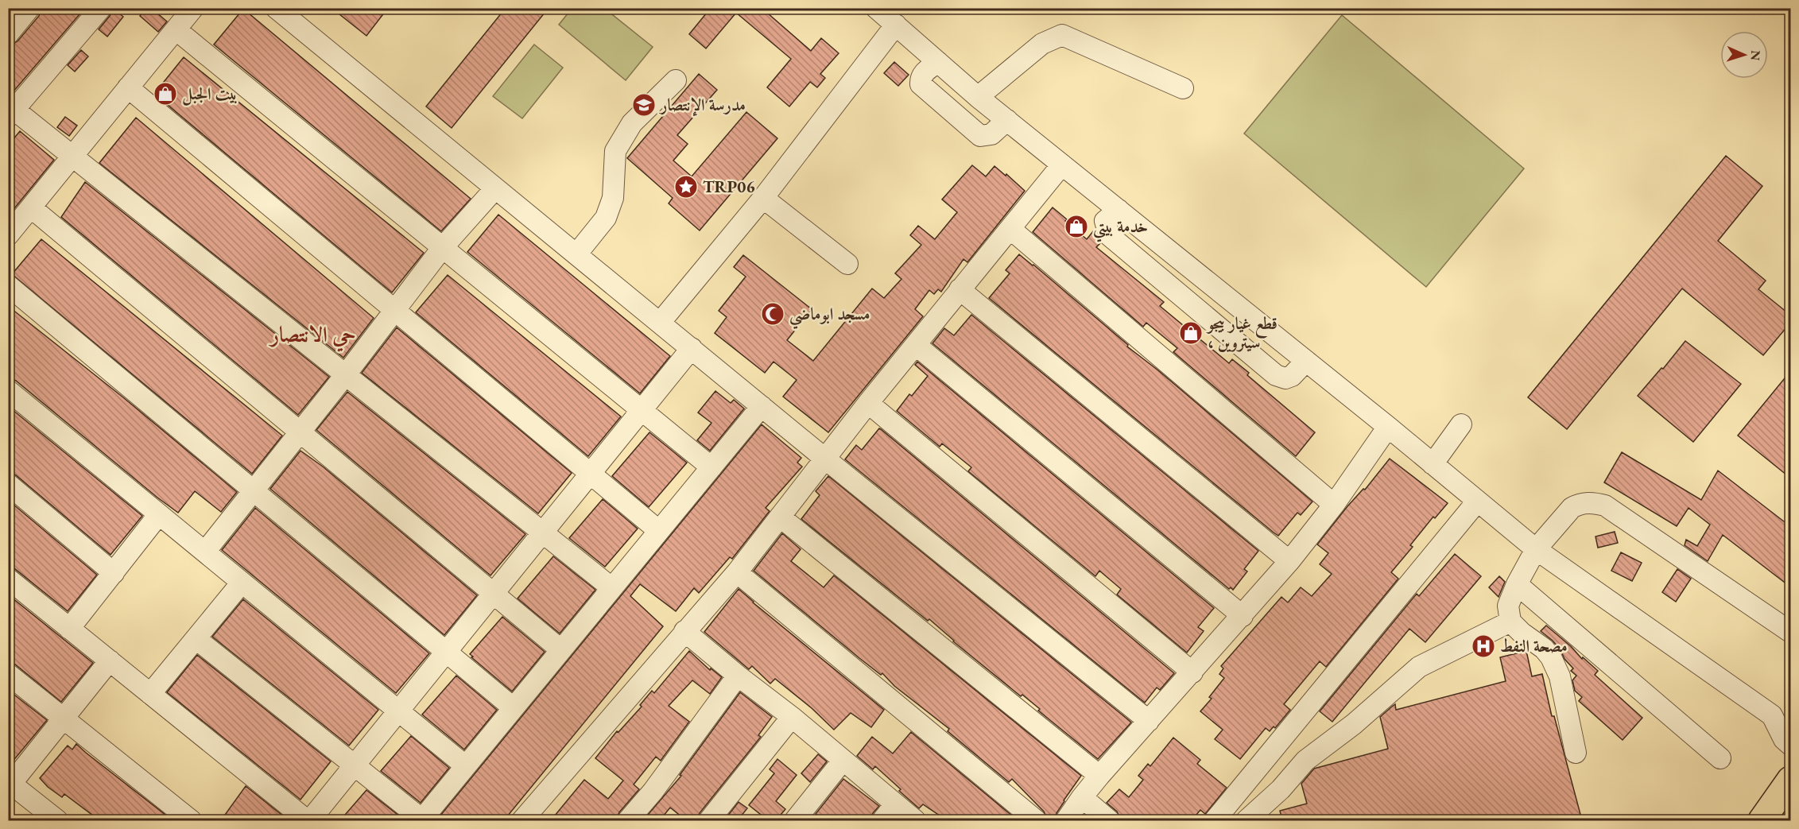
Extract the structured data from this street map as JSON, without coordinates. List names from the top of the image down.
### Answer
{
  "districts": ["حي الانتصار"],
  "places": {
    "shop": ["بيت الجبل", "خدمة بيتي", "قطع غيار بيجو ، سيتروين"],
    "school or university": ["مدرسة الإنتصار"],
    "place": ["TRP06"],
    "mosque": ["مسجد ابوماضي"],
    "hospital": ["مصحة النفط"]
  },
  "north": "right"
}
